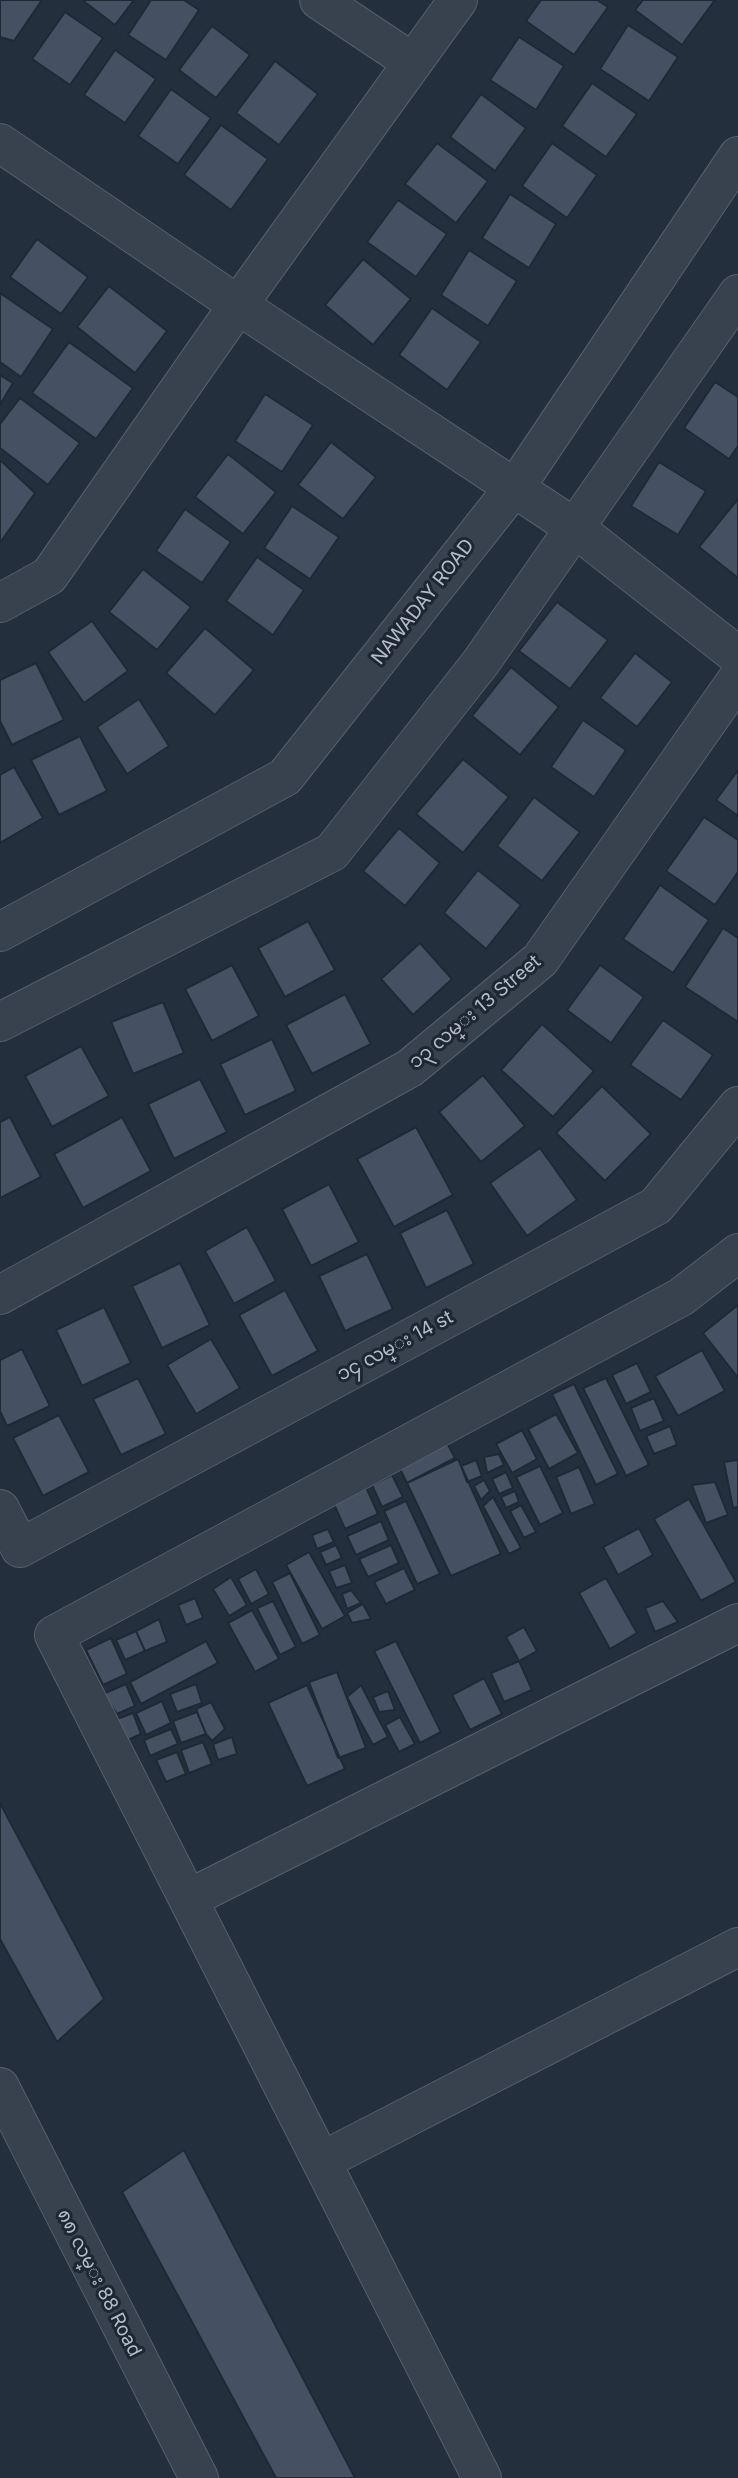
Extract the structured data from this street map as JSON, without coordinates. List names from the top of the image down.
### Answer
{
  "streets": {
    "street": [
      "NAWADAY ROAD",
      "၁၃ လမ္း 13 Street",
      "၁၄ လမ္း 14 st",
      "၈၈ လမ္း 88 Road"
    ]
  }
}
